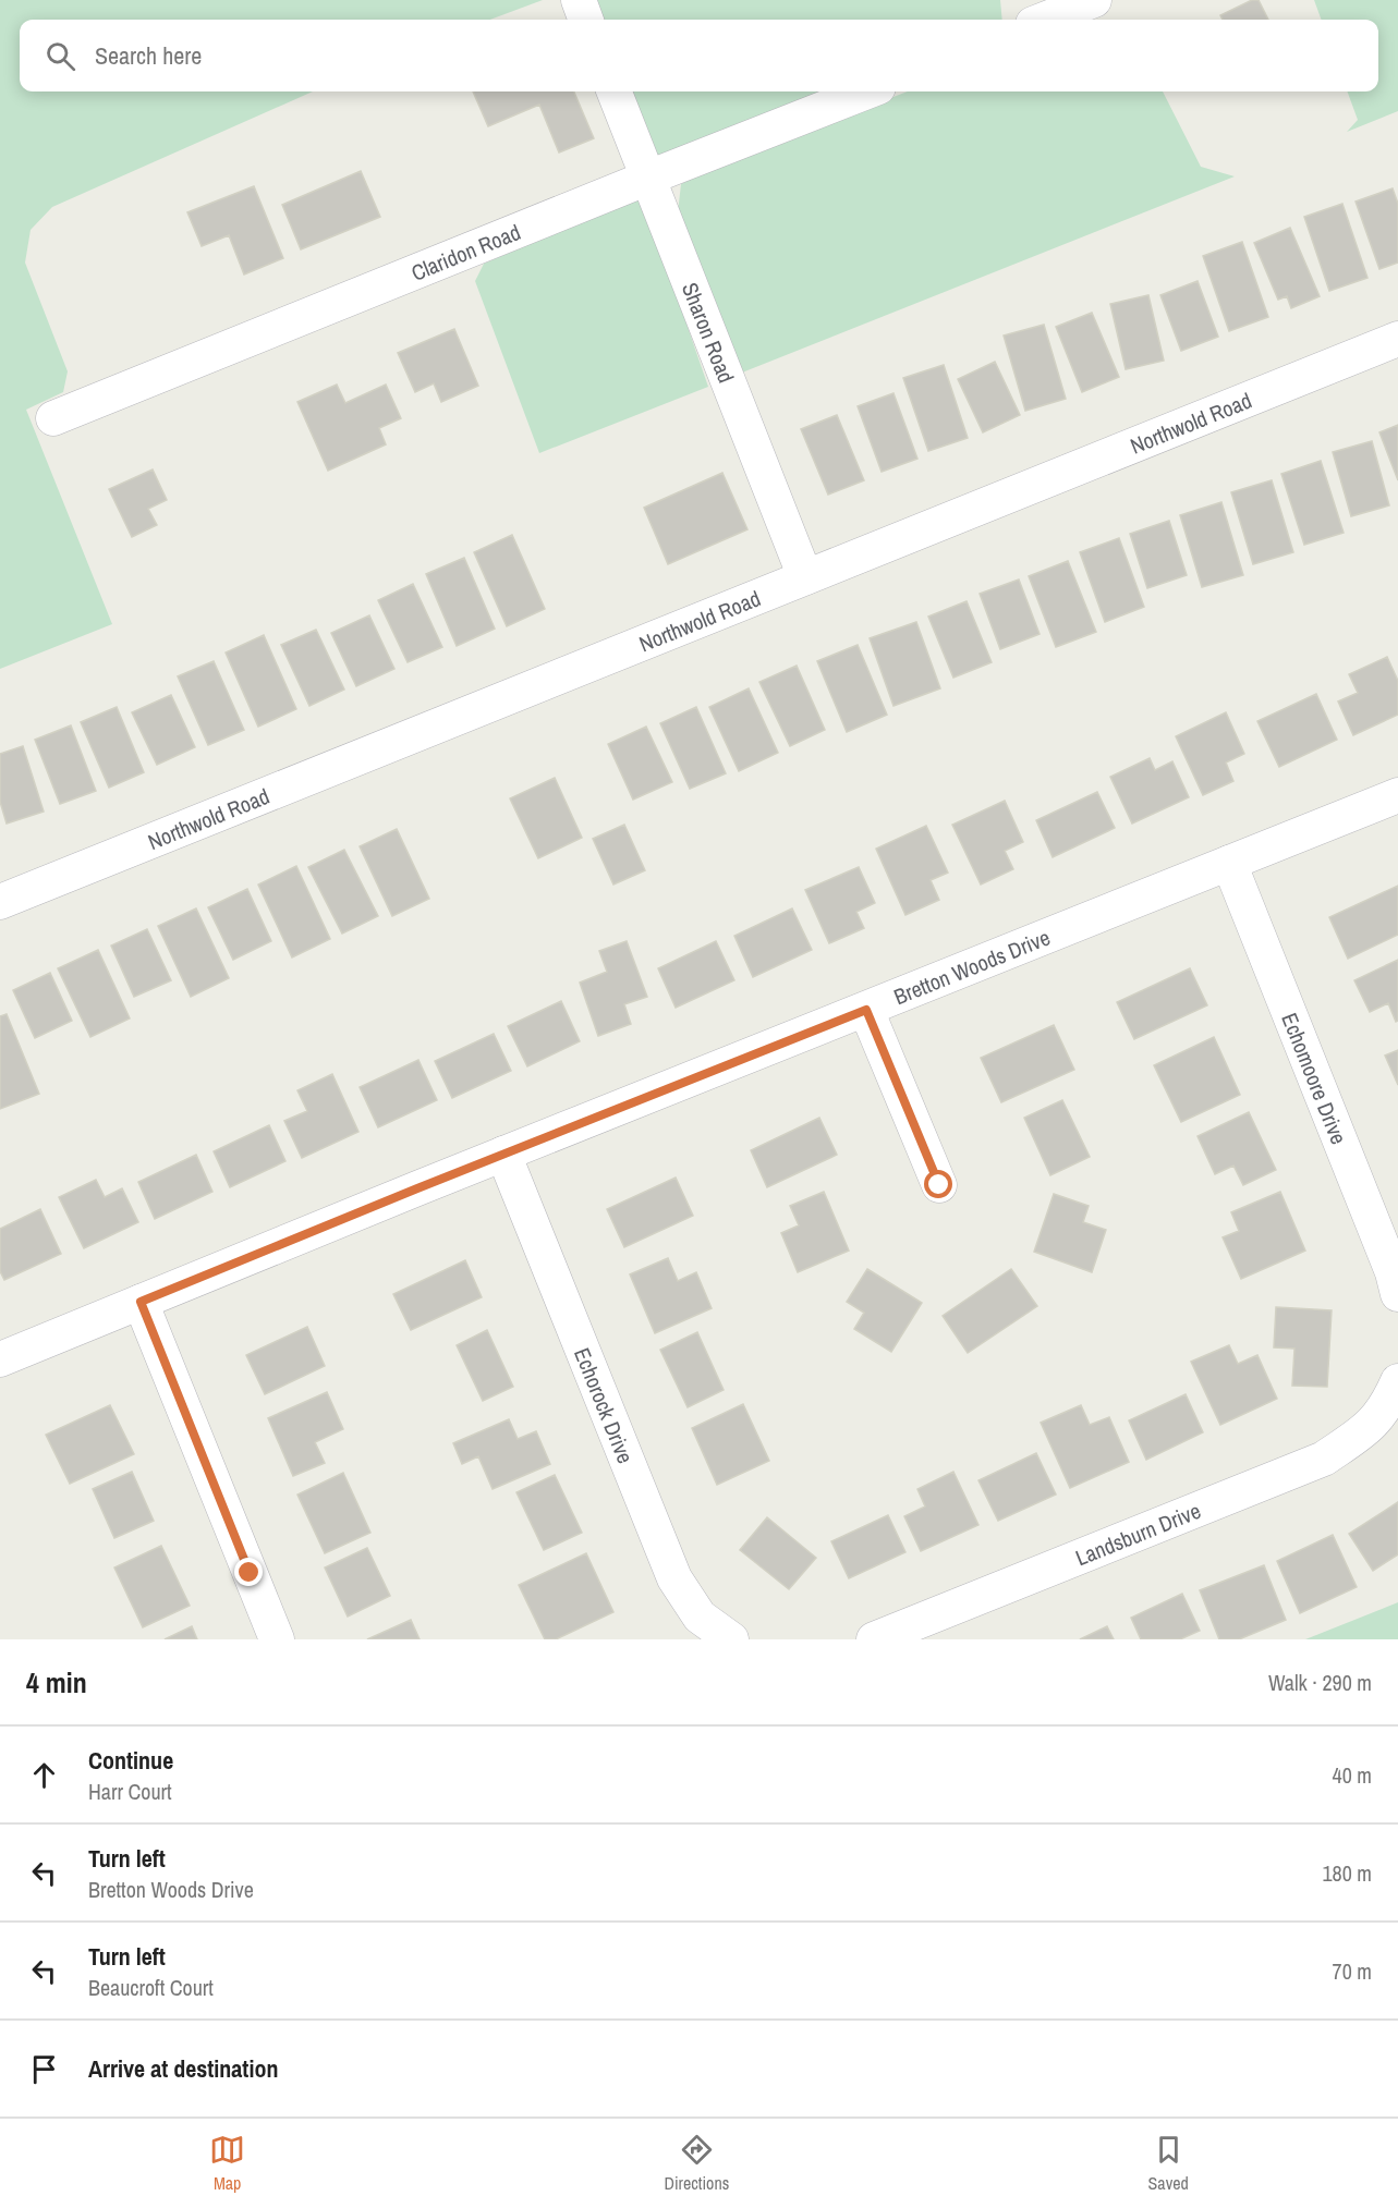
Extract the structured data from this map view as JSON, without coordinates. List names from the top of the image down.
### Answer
{
  "streets": {
    "street": [
      "Claridon Road",
      "Sharon Road",
      "Northwold Road",
      "Bretton Woods Drive",
      "Echomoore Drive",
      "Echorock Drive",
      "Landsburn Drive"
    ]
  },
  "crossings": [
    ["Claridon Road", "Sharon Road"],
    ["Sharon Road", "Northwold Road"],
    ["Bretton Woods Drive", "Echomoore Drive"],
    ["Bretton Woods Drive", "Echorock Drive"]
  ],
  "page": {
    "search": "Search here",
    "heading": ["4 min", "Walk · 290 m"],
    "list": [
      ["Continue", "Harr Court", "40 m"],
      ["Turn left", "Bretton Woods Drive", "180 m"],
      ["Turn left", "Beaucroft Court", "70 m"],
      "Arrive at destination"
    ],
    "nav": ["Map", "Directions", "Saved"]
  }
}
